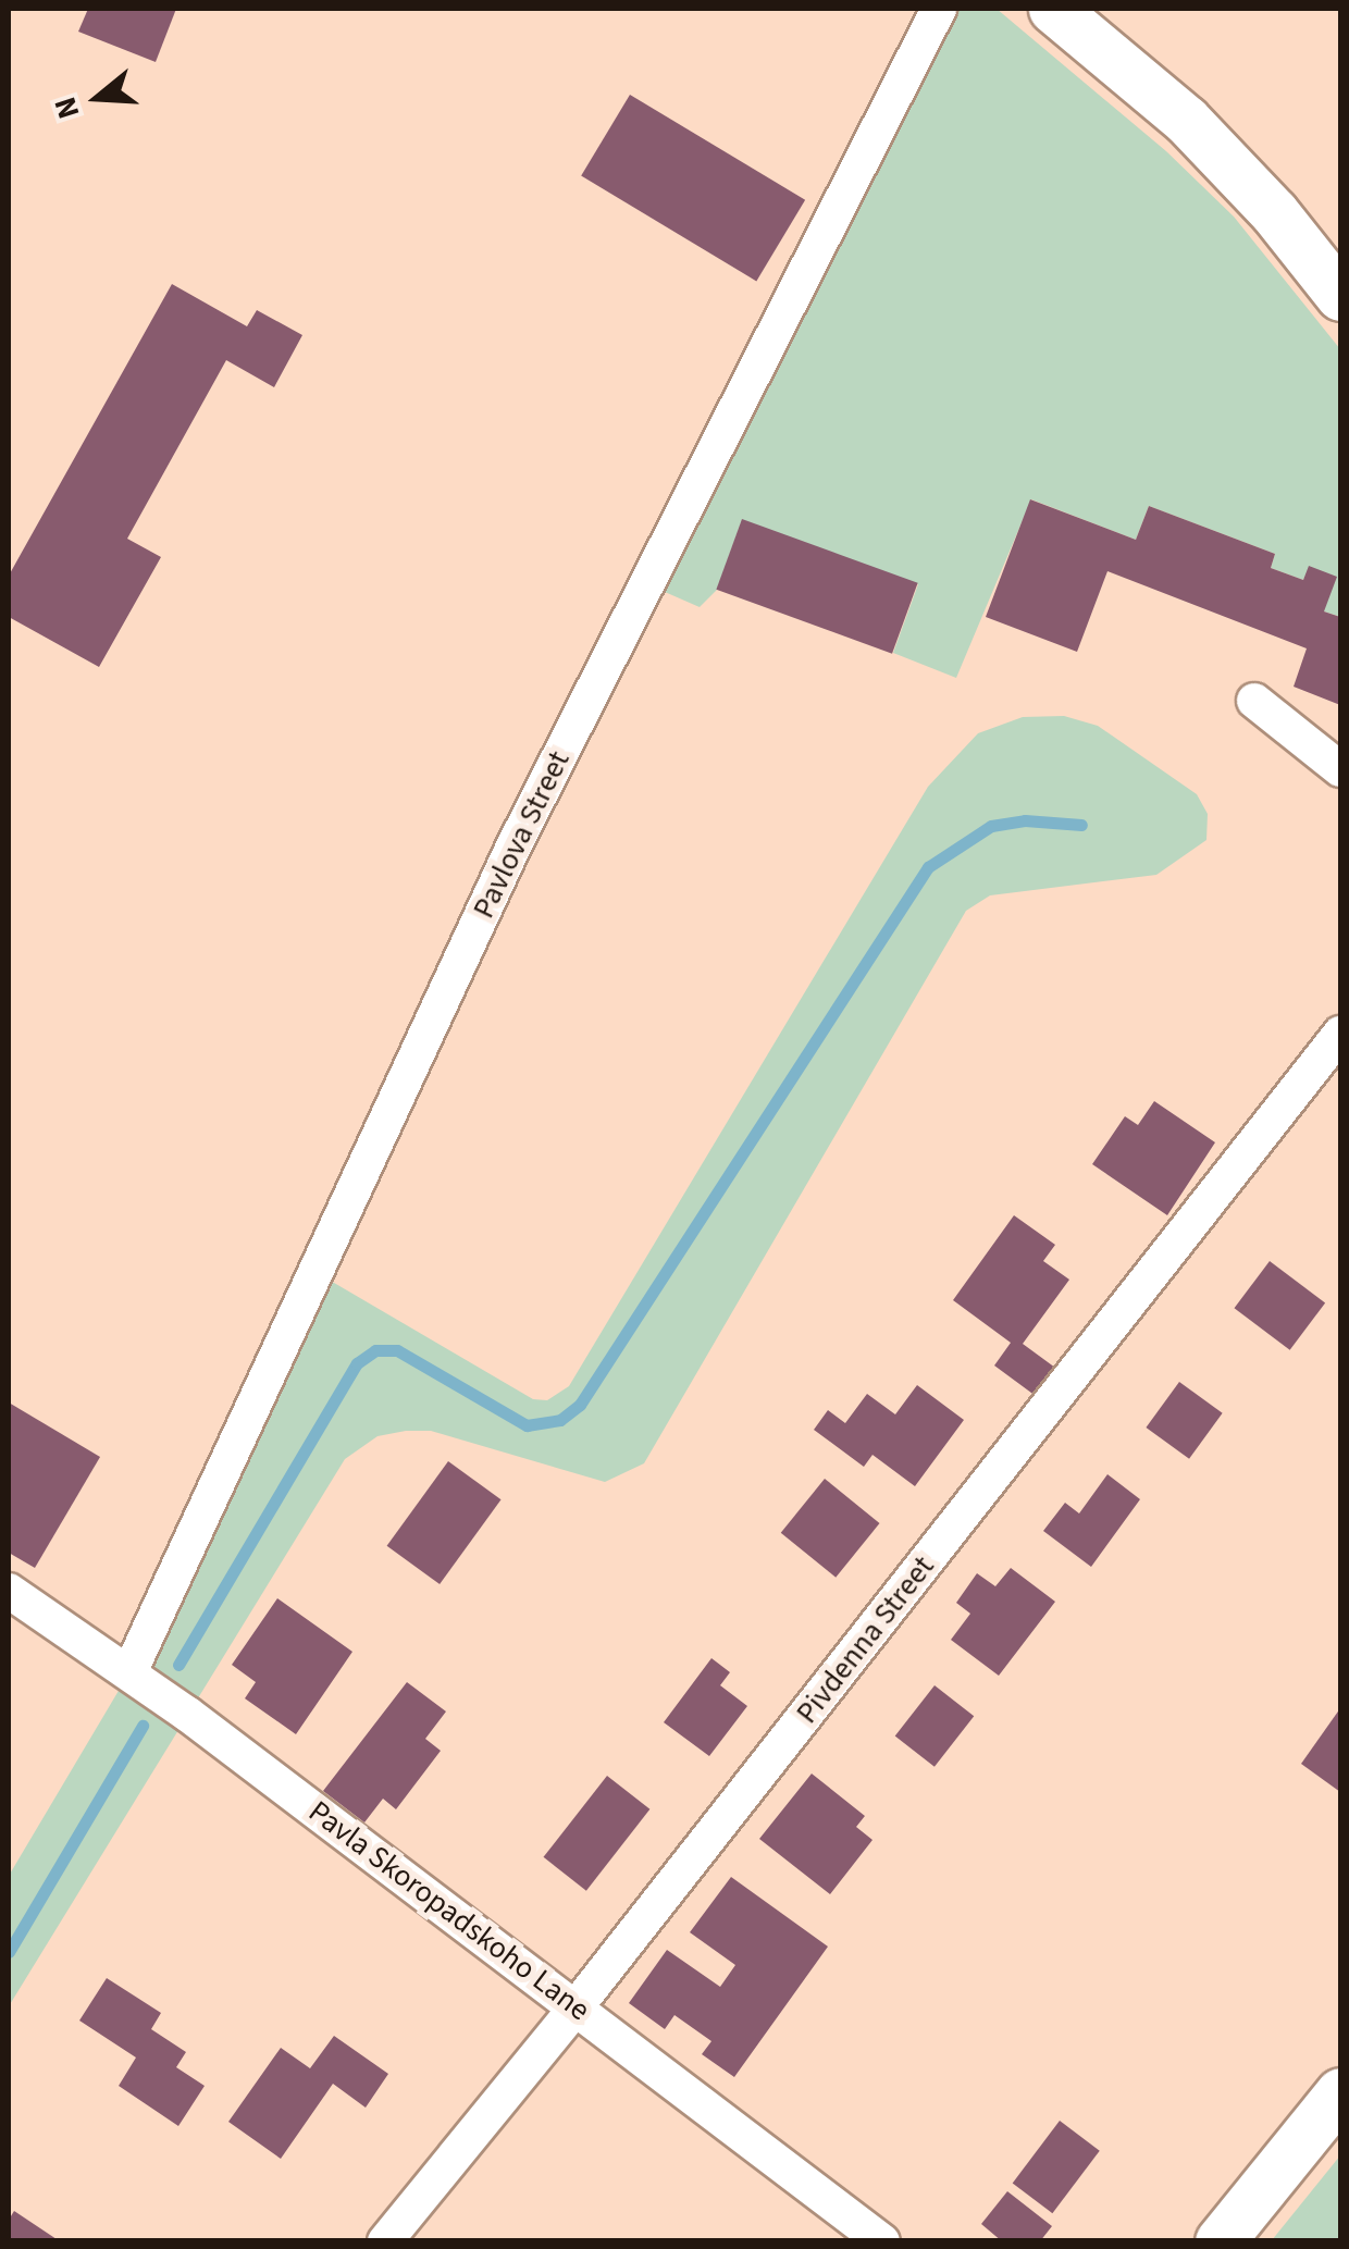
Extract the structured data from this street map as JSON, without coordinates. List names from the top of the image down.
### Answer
{
  "streets": {
    "street": ["Pavlova Street", "Pivdenna Street", "Pavla Skoropadskoho Lane"]
  },
  "crossings": [
    ["Pavlova Street", "Pavla Skoropadskoho Lane"],
    ["Pivdenna Street", "Pavla Skoropadskoho Lane"]
  ],
  "north": "left"
}
